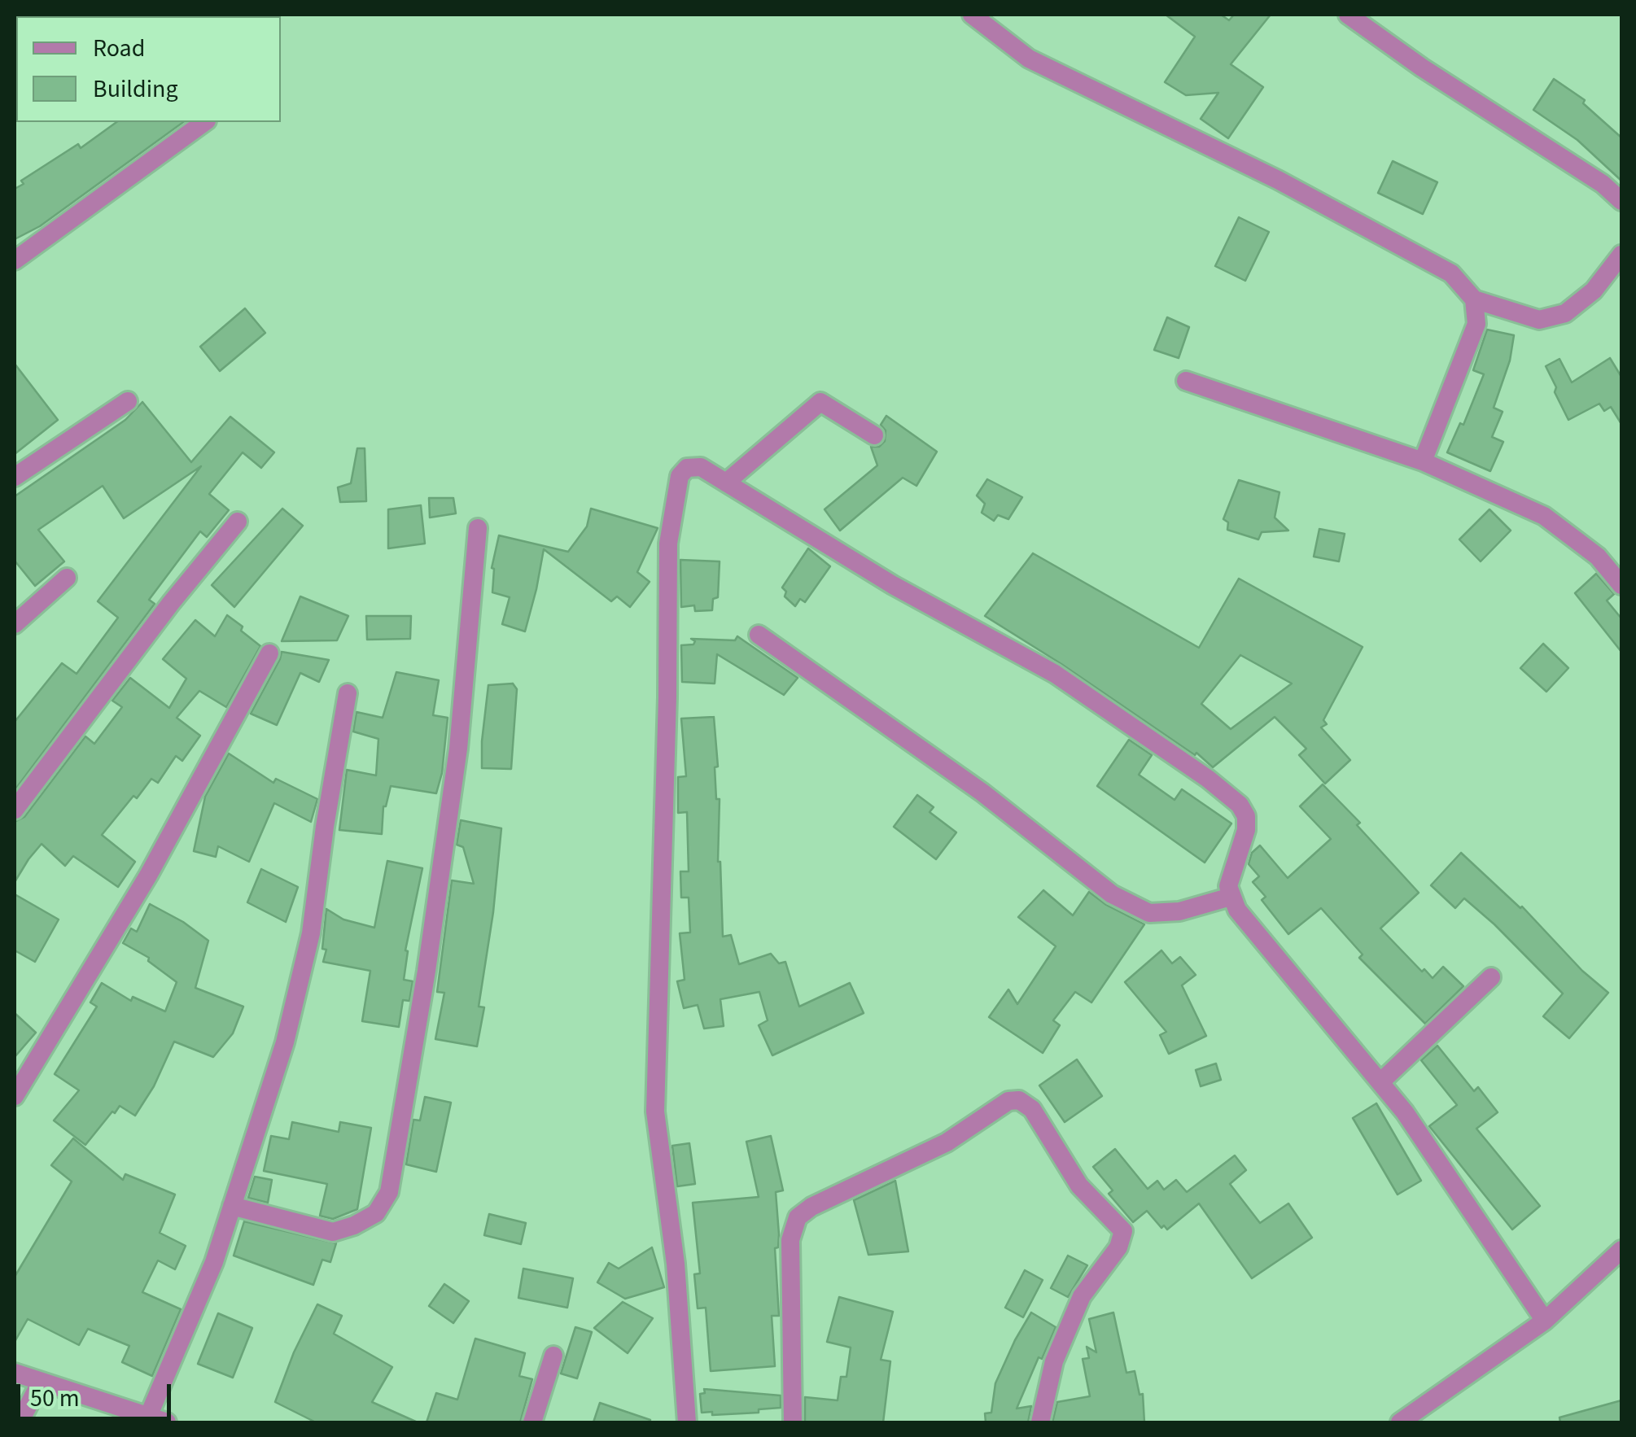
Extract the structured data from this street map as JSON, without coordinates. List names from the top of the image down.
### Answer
{
  "legend": ["Road", "Building"],
  "scale_bar": "50 m"
}
